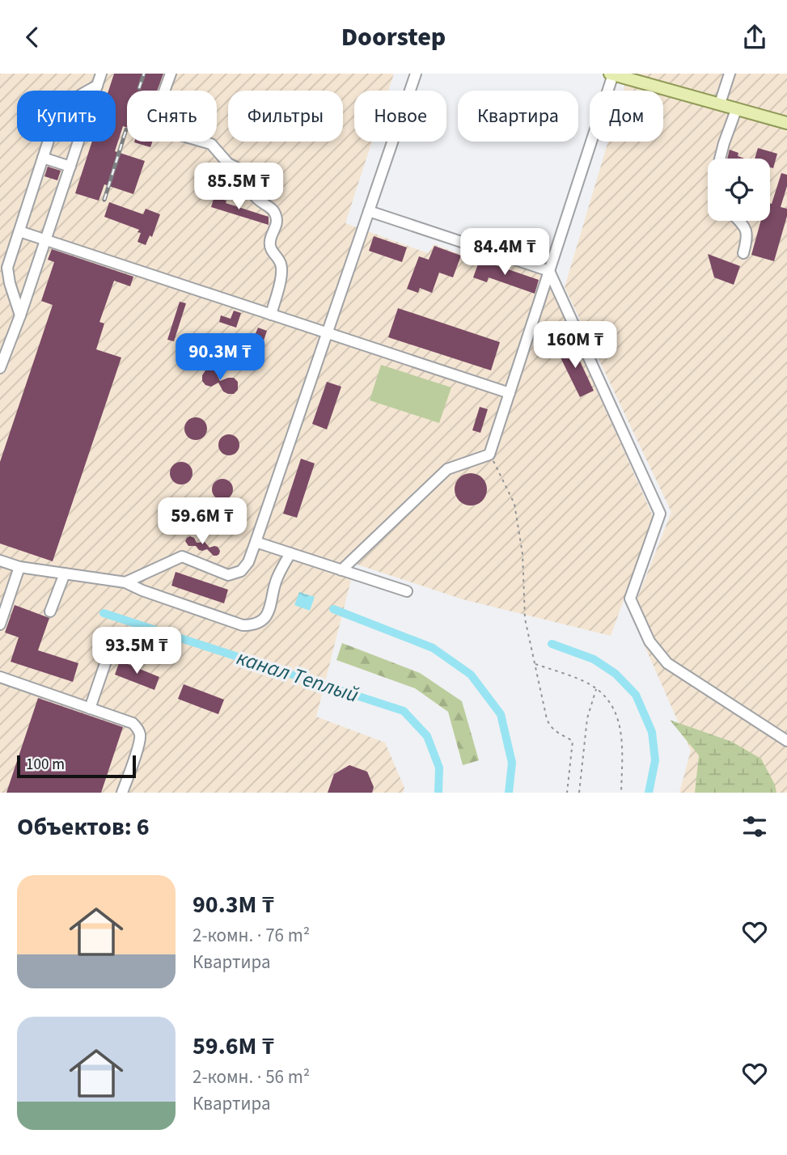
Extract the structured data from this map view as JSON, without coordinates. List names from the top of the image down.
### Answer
{
  "water": ["канал Теплый"],
  "scale_bar": "100 m",
  "page": {
    "header": "Doorstep",
    "chip": [
      "Купить",
      "Снять",
      "Фильтры",
      "Новое",
      "Квартира",
      "Дом"
    ],
    "price": [
      "85.5M ₸",
      "84.4M ₸",
      "160M ₸",
      "90.3M ₸",
      "59.6M ₸",
      "93.5M ₸"
    ],
    "scale": "100 m",
    "heading": "Объектов: 6",
    "list": [
      {
        "name": "90.3M ₸",
        "note": "2-комн. · 76 m² · Квартира"
      },
      {
        "name": "59.6M ₸",
        "note": "2-комн. · 56 m² · Квартира"
      }
    ]
  }
}
